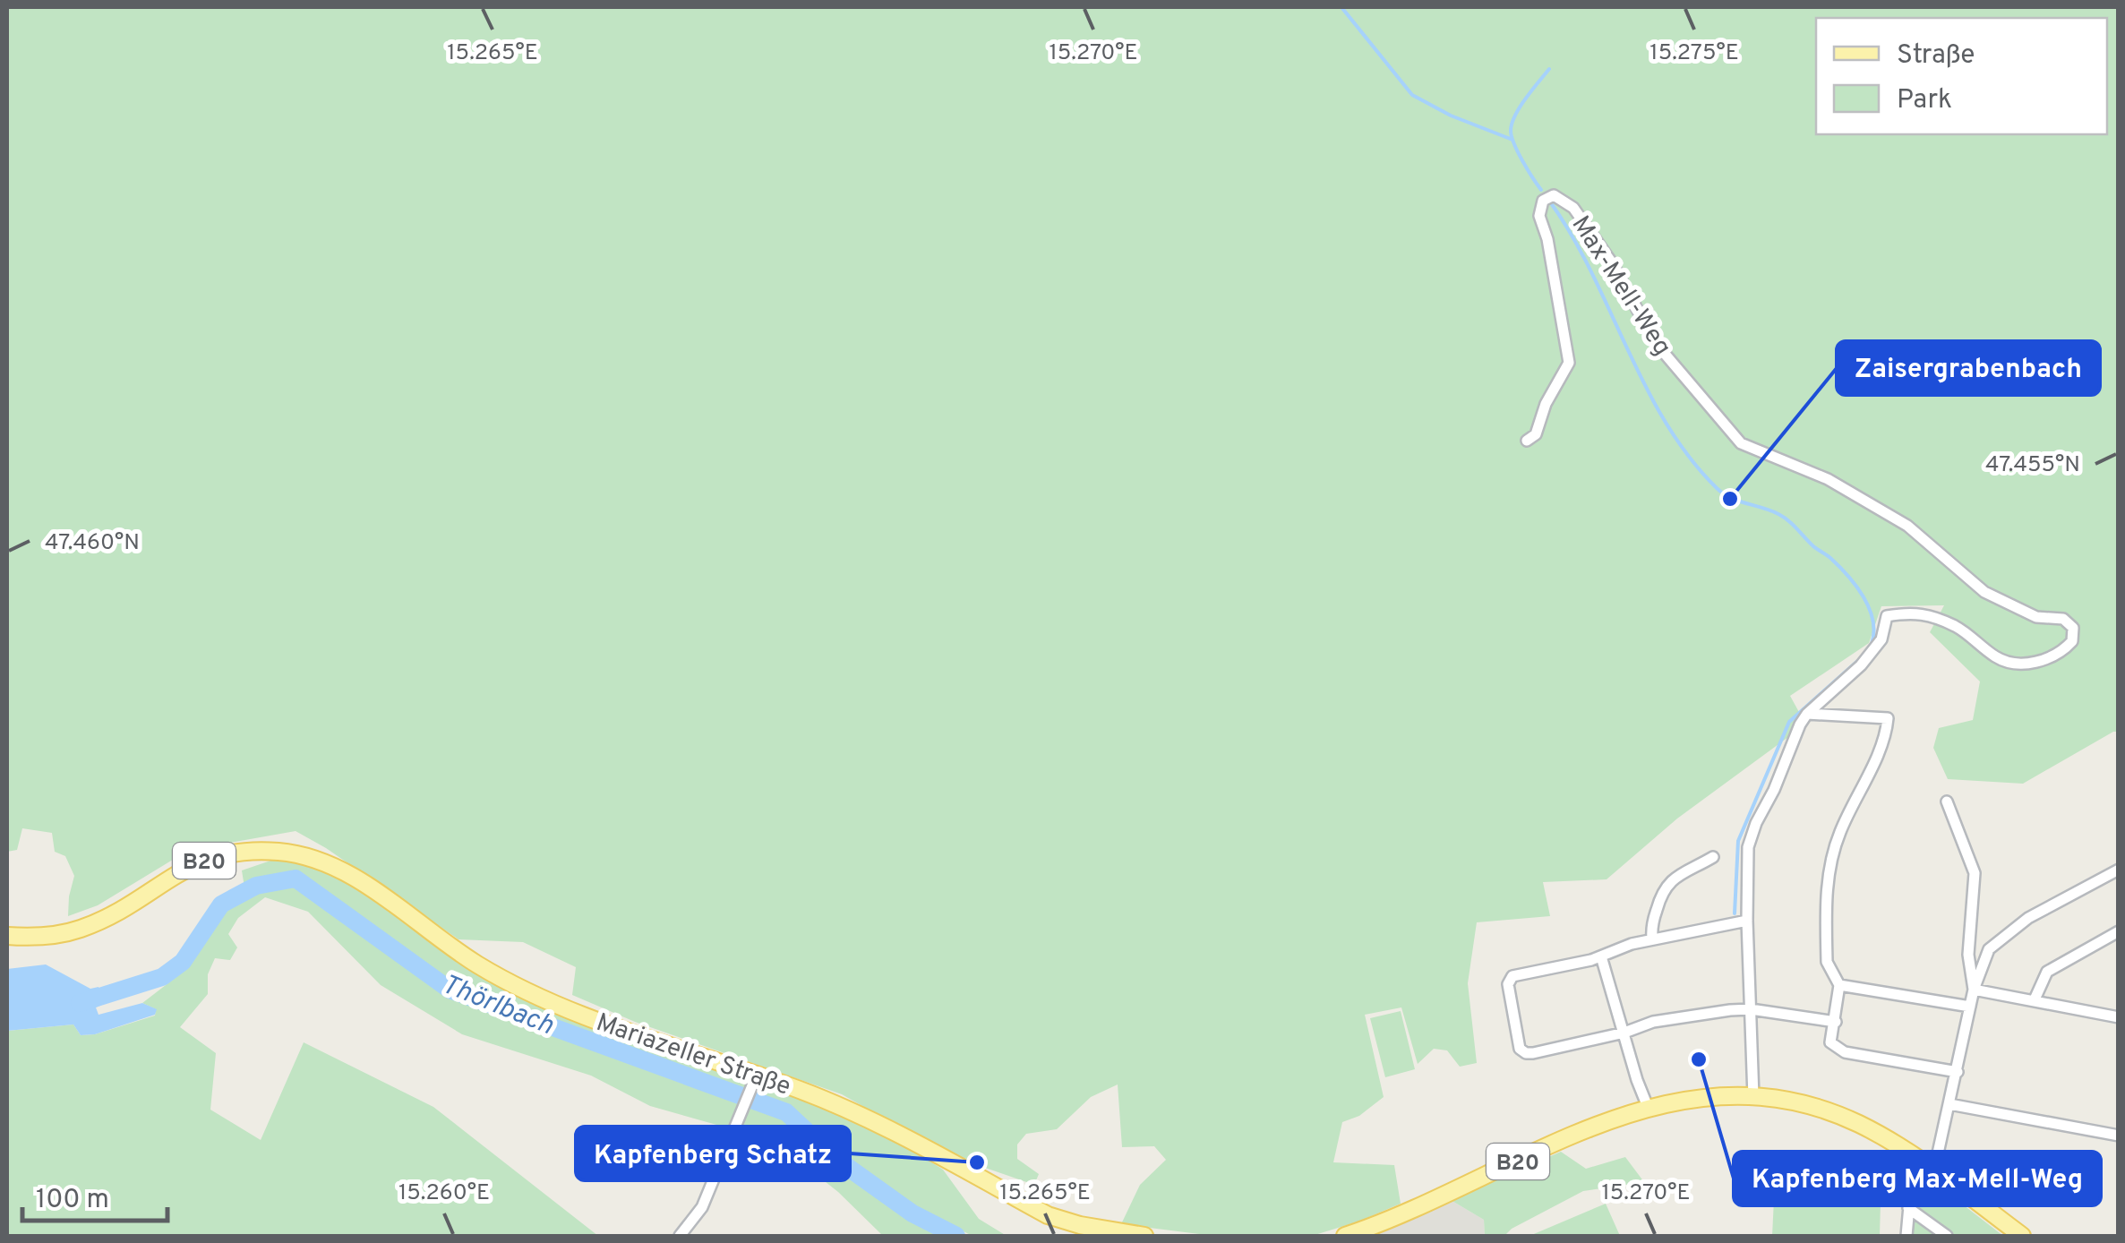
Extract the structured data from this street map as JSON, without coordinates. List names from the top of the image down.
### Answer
{
  "streets": {
    "main road": ["B20", "Mariazeller Straße"],
    "street": ["Max-Mell-Weg"]
  },
  "crossings": [
    ["Max-Mell-Weg", "B20"]
  ],
  "water": ["Thörlbach"],
  "places": ["Zaisergrabenbach", "Kapfenberg Max-Mell-Weg", "Kapfenberg Schatz"],
  "legend": ["Straße", "Park"],
  "scale_bar": "100 m",
  "coordinates": [
    "15.265°E",
    "15.275°E",
    "15.270°E",
    "47.455°N",
    "47.460°N",
    "15.260°E"
  ]
}
